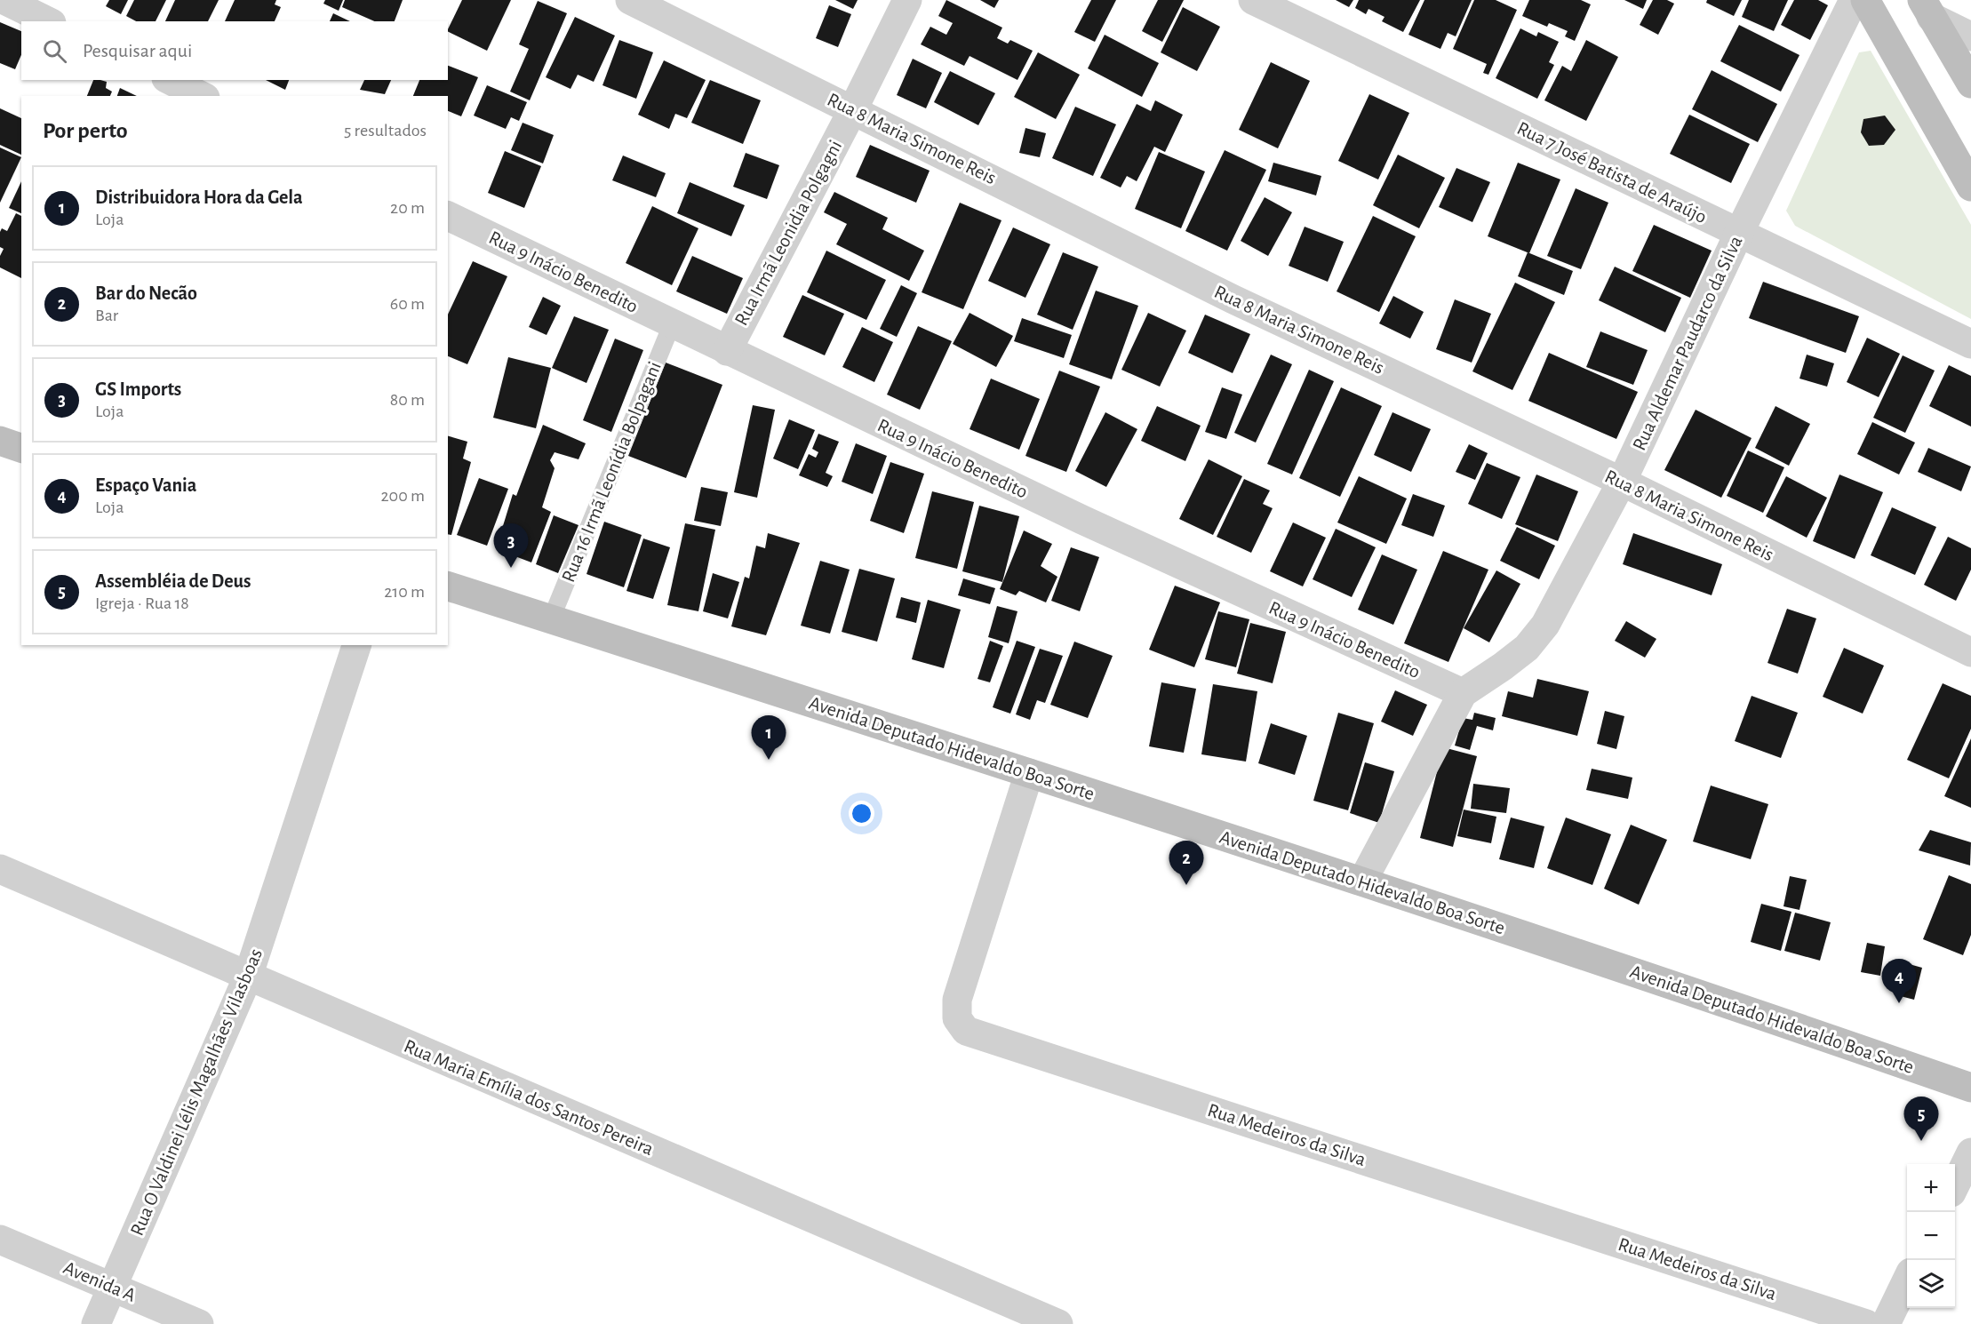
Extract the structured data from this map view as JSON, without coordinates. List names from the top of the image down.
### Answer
{
  "streets": {
    "main road": ["Avenida Deputado Hidevaldo Boa Sorte"],
    "street": [
      "Rua 8 Maria Simone Reis",
      "Rua 7 José Batista de Araújo",
      "Rua Irmã Leonidia Polgagni",
      "Rua 9 Inácio Benedito",
      "Rua Aldemar Paudarco da Silva",
      "Rua O Valdinei Lélis Magalhães Vilasboas",
      "Rua Maria Emília dos Santos Pereira",
      "Rua Medeiros da Silva",
      "Avenida A"
    ],
    "lane": ["Rua 16 Irmã Leonídia Bolpagani"]
  },
  "crossings": [
    ["Rua 8 Maria Simone Reis", "Rua Irmã Leonidia Polgagni"],
    ["Rua 8 Maria Simone Reis", "Rua Aldemar Paudarco da Silva"],
    ["Rua 7 José Batista de Araújo", "Rua Aldemar Paudarco da Silva"],
    ["Rua Irmã Leonidia Polgagni", "Rua 9 Inácio Benedito"],
    ["Rua 9 Inácio Benedito", "Rua Aldemar Paudarco da Silva"],
    ["Rua 9 Inácio Benedito", "Rua 16 Irmã Leonídia Bolpagani"],
    ["Rua Aldemar Paudarco da Silva", "Avenida Deputado Hidevaldo Boa Sorte"],
    ["Rua 16 Irmã Leonídia Bolpagani", "Avenida Deputado Hidevaldo Boa Sorte"],
    ["Avenida Deputado Hidevaldo Boa Sorte", "Rua Medeiros da Silva"],
    ["Rua O Valdinei Lélis Magalhães Vilasboas", "Rua Maria Emília dos Santos Pereira"],
    ["Rua O Valdinei Lélis Magalhães Vilasboas", "Avenida A"]
  ],
  "page": {
    "search": "Pesquisar aqui",
    "heading": ["Por perto", "5 resultados"],
    "list": [
      {
        "mark": "1",
        "name": "Distribuidora Hora da Gela",
        "note": "Loja",
        "value": "20 m"
      },
      {
        "mark": "2",
        "name": "Bar do Necão",
        "note": "Bar",
        "value": "60 m"
      },
      {
        "mark": "3",
        "name": "GS Imports",
        "note": "Loja",
        "value": "80 m"
      },
      {
        "mark": "4",
        "name": "Espaço Vania",
        "note": "Loja",
        "value": "200 m"
      },
      {
        "mark": "5",
        "name": "Assembléia de Deus",
        "note": "Igreja · Rua 18",
        "value": "210 m"
      }
    ],
    "pins": [
      "3",
      "1",
      "2",
      "4",
      "5"
    ],
    "map_buttons": ["+", "−"]
  }
}
